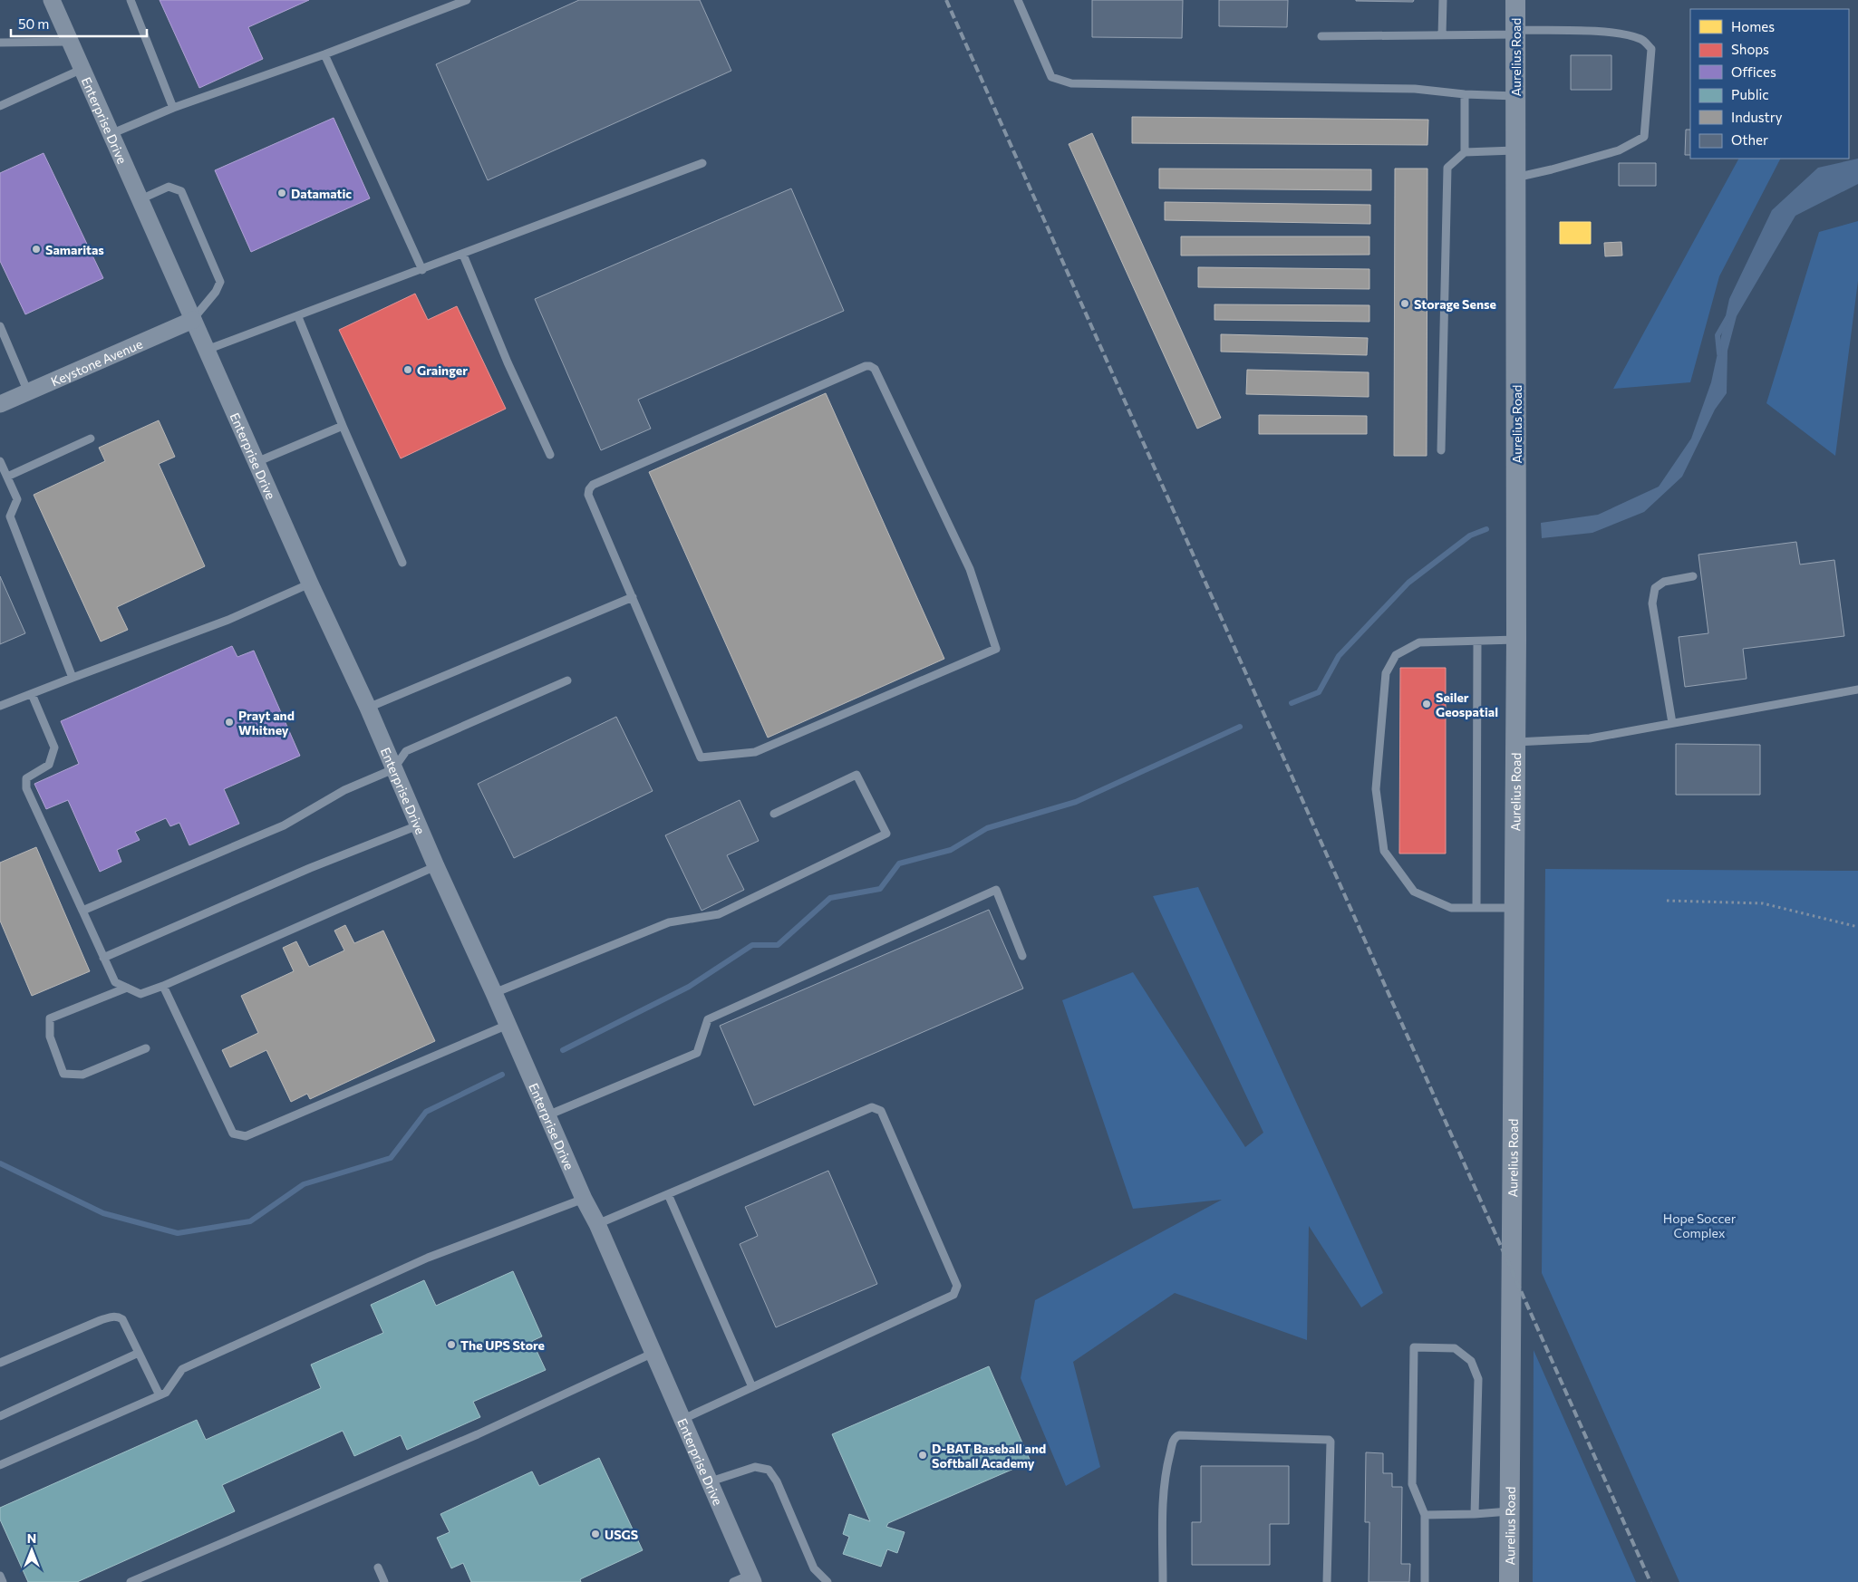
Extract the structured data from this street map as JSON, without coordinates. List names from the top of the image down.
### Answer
{
  "streets": {
    "street": ["Aurelius Road", "Enterprise Drive", "Keystone Avenue"]
  },
  "crossings": [
    ["Enterprise Drive", "Keystone Avenue"]
  ],
  "parks": ["Hope Soccer Complex"],
  "places": [
    "Datamatic",
    "Samaritas",
    "Storage Sense",
    "Grainger",
    "Seiler Geospatial",
    "Prayt and Whitney",
    "The UPS Store",
    "D-BAT Baseball and Softball Academy",
    "USGS"
  ],
  "legend": [
    "Homes",
    "Shops",
    "Offices",
    "Public",
    "Industry",
    "Other"
  ],
  "scale_bar": "50 m",
  "north": "top"
}
